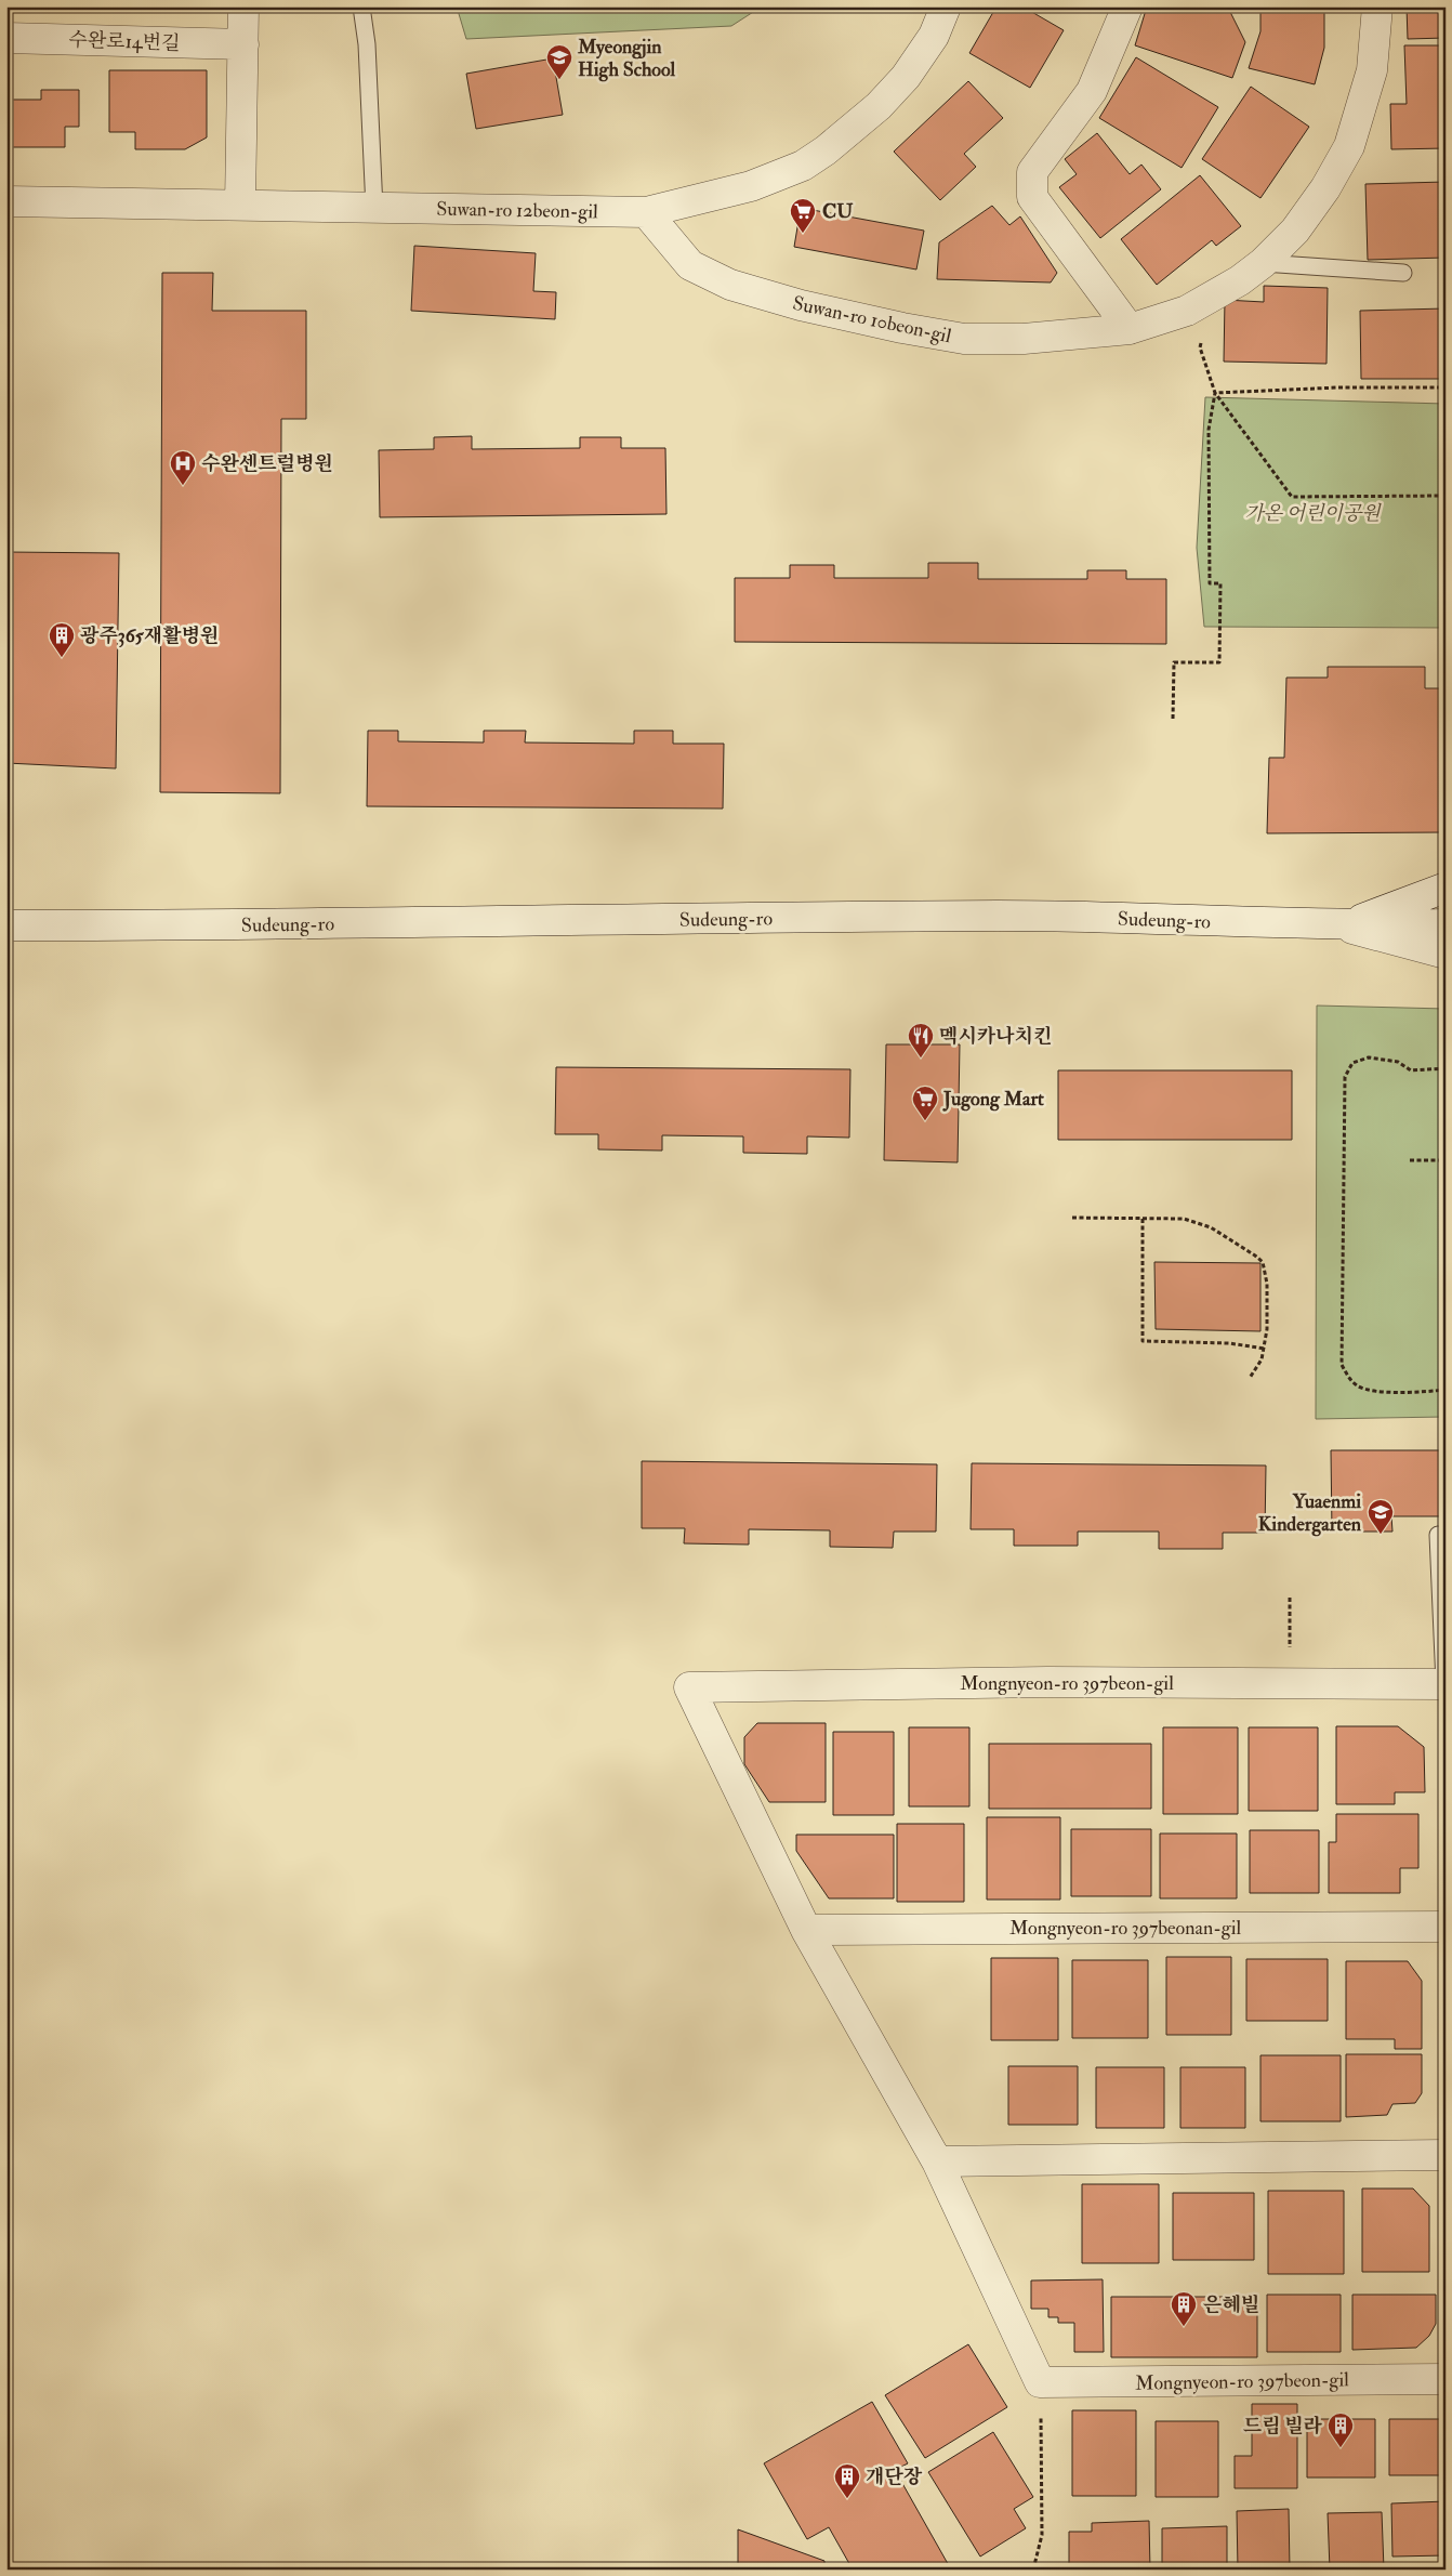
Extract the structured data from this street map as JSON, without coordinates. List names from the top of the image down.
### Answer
{
  "streets": {
    "street": [
      "수완로14번길",
      "Suwan-ro 12beon-gil",
      "Suwan-ro 10beon-gil",
      "Sudeung-ro",
      "Mongnyeon-ro 397beon-gil",
      "Mongnyeon-ro 397beonan-gil"
    ]
  },
  "crossings": [
    ["Suwan-ro 12beon-gil", "Suwan-ro 10beon-gil"],
    ["Mongnyeon-ro 397beon-gil", "Mongnyeon-ro 397beonan-gil"]
  ],
  "parks": ["가온 어린이공원"],
  "places": {
    "school or university": ["Myeongjin High School", "Yuaenmi Kindergarten"],
    "supermarket": ["CU", "Jugong Mart"],
    "hospital": ["수완센트럴병원"],
    "building": [
      "광주365재활병원",
      "은혜빌",
      "드림 빌라",
      "개단장"
    ],
    "restaurant": ["멕시카나치킨"]
  }
}
